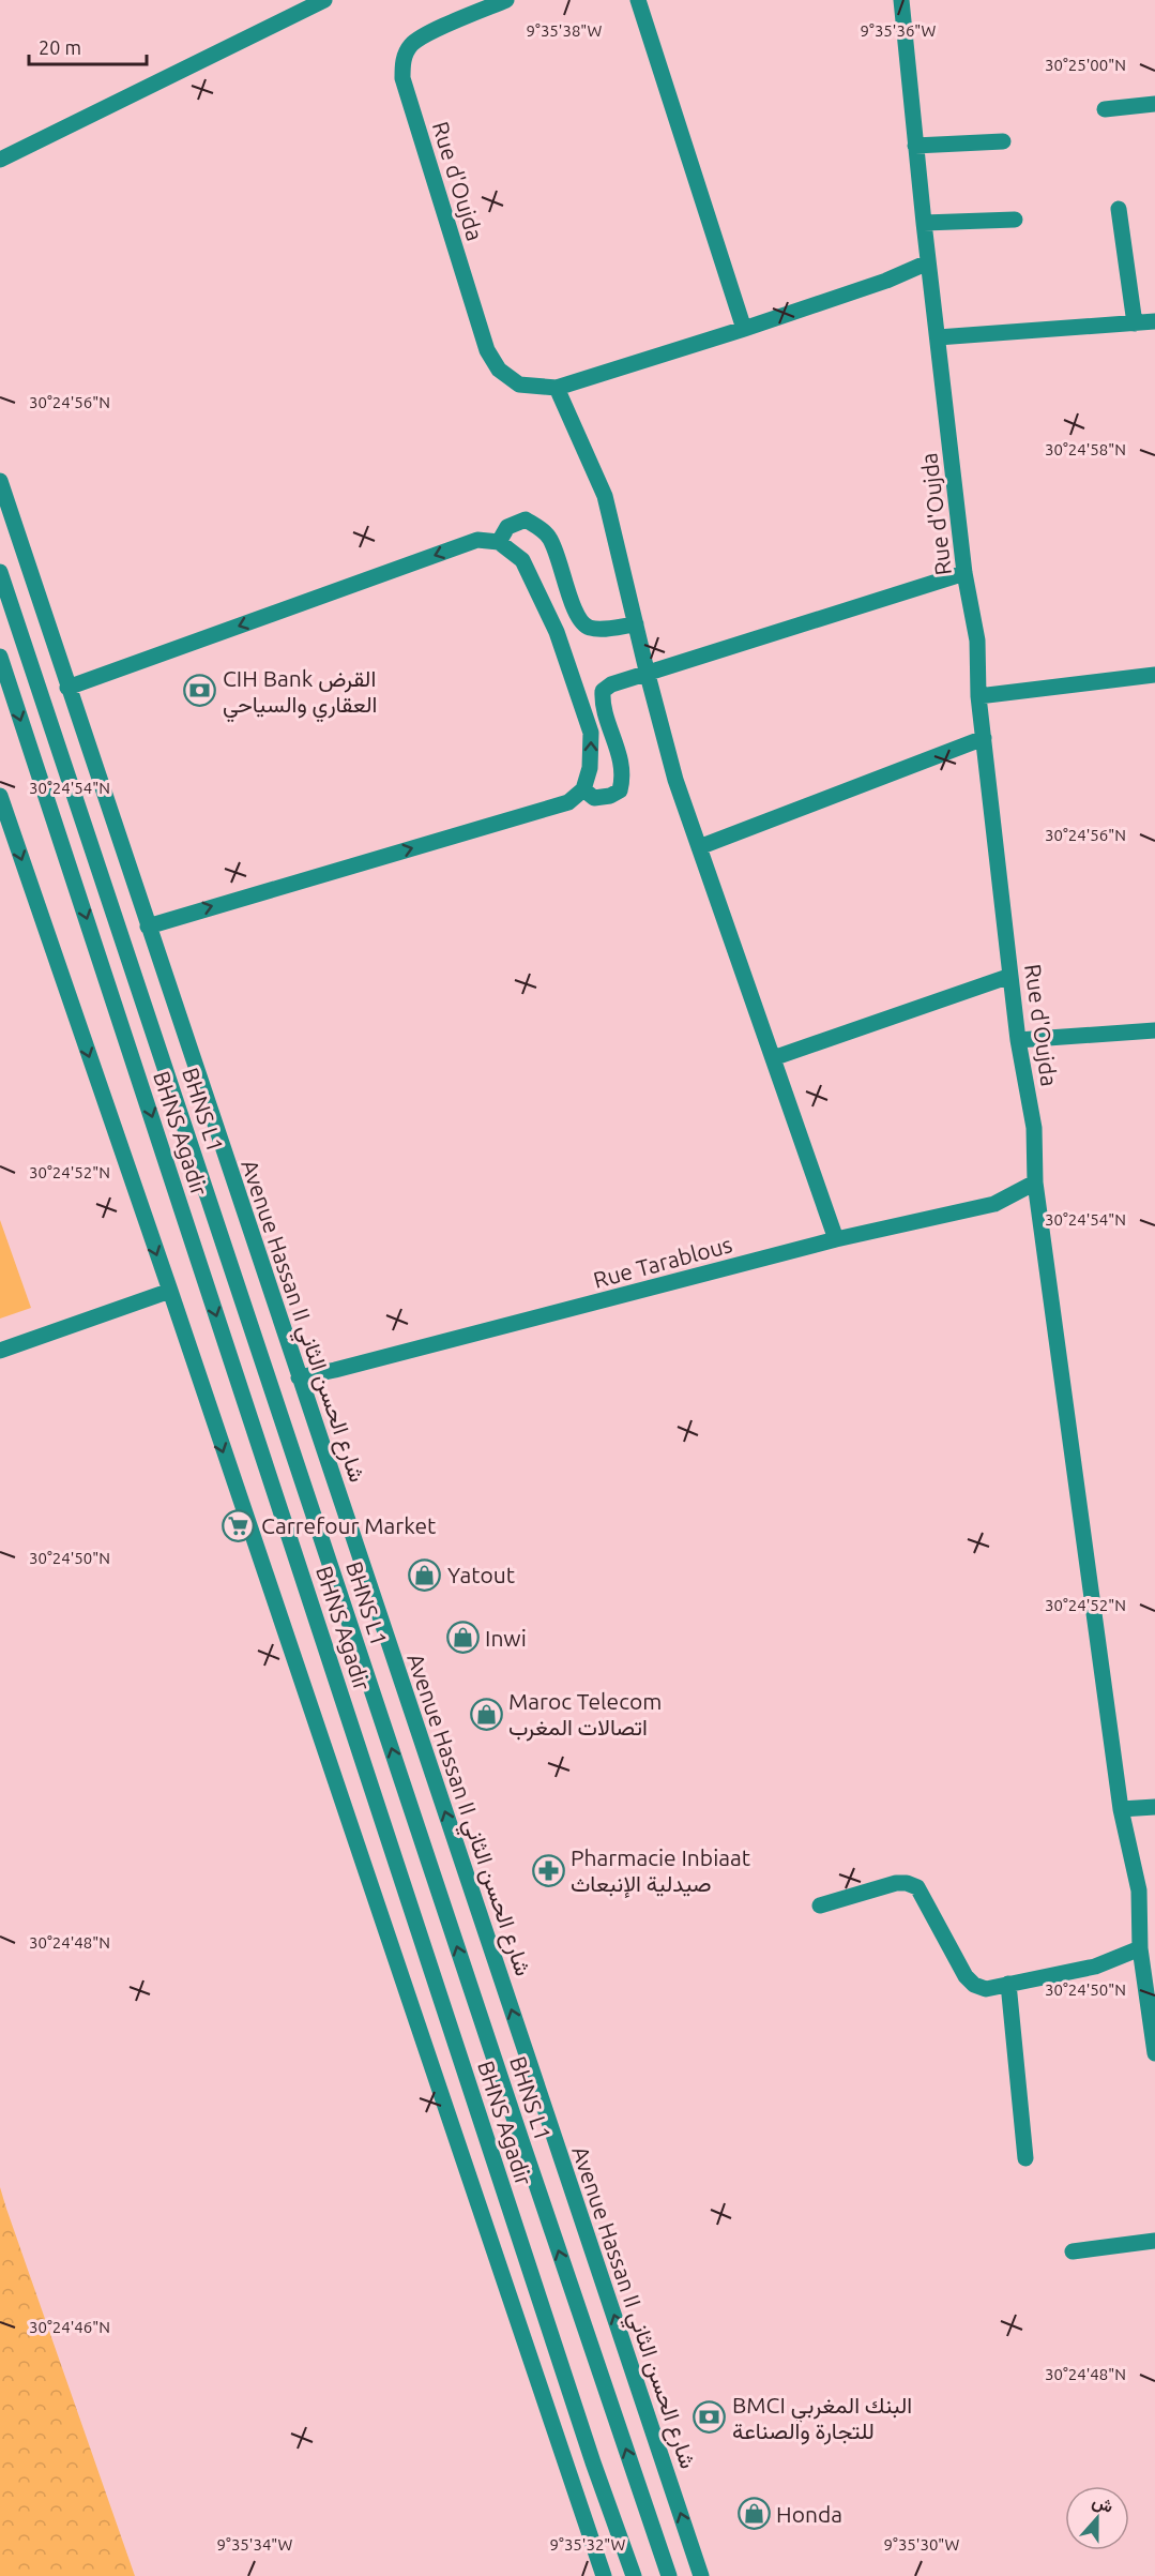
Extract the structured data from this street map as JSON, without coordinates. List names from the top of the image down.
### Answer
{
  "streets": {
    "street": [
      "Rue d'Oujda",
      "BHNS L1",
      "BHNS Agadir",
      "Rue Tarablous",
      "Avenue Hassan II شارع الحسن الثاني"
    ]
  },
  "crossings": [
    ["Rue d'Oujda", "Rue Tarablous"],
    ["Rue Tarablous", "Avenue Hassan II شارع الحسن الثاني"]
  ],
  "places": {
    "bank": ["CIH Bank القرض العقاري والسياحي", "BMCI البنك المغربي للتجارة والصناعة"],
    "supermarket": ["Carrefour Market"],
    "shop": [
      "Yatout",
      "Inwi",
      "Maroc Telecom اتصالات المغرب",
      "Honda"
    ],
    "pharmacy": ["Pharmacie Inbiaat صيدلية الإنبعاث"]
  },
  "scale_bar": "20 m",
  "north": "top",
  "coordinates": [
    "9°35'38\"W",
    "9°35'36\"W",
    "30°25'00\"N",
    "30°24'56\"N",
    "30°24'58\"N",
    "30°24'54\"N",
    "30°24'52\"N",
    "30°24'50\"N",
    "30°24'48\"N",
    "30°24'46\"N",
    "9°35'34\"W",
    "9°35'32\"W",
    "9°35'30\"W"
  ]
}
